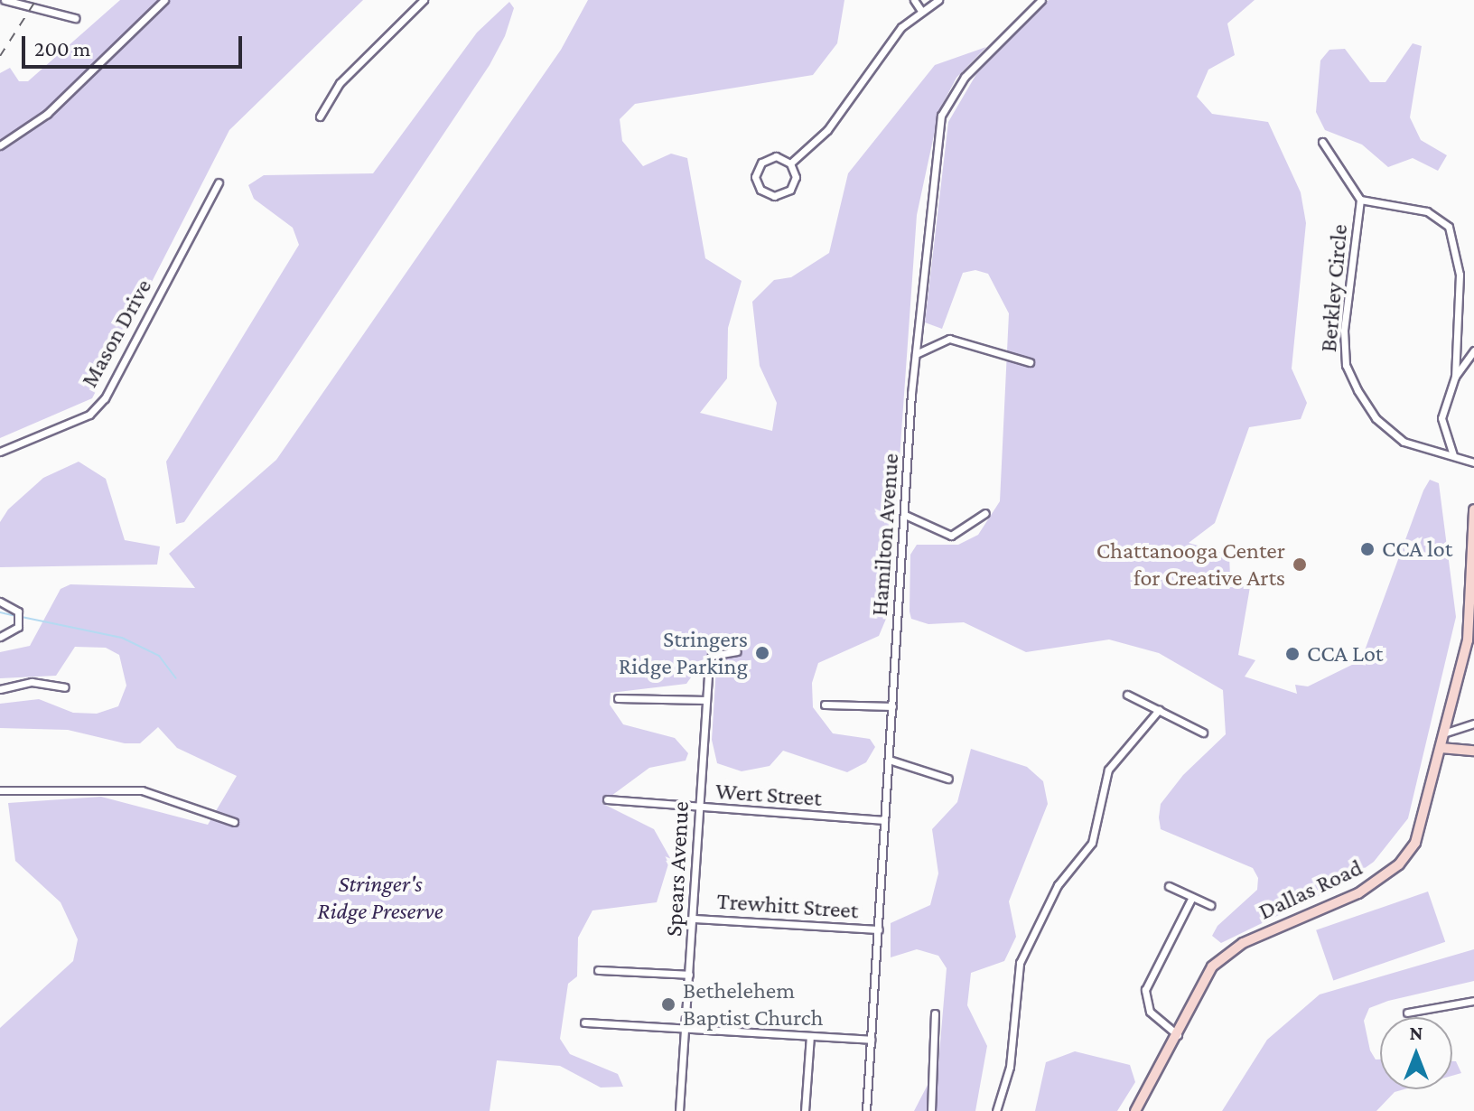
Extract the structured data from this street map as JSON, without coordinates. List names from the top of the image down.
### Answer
{
  "streets": {
    "street": [
      "Berkley Circle",
      "Mason Drive",
      "Hamilton Avenue",
      "Wert Street",
      "Spears Avenue",
      "Dallas Road",
      "Trewhitt Street"
    ]
  },
  "crossings": [
    ["Hamilton Avenue", "Wert Street"],
    ["Hamilton Avenue", "Trewhitt Street"],
    ["Wert Street", "Spears Avenue"],
    ["Spears Avenue", "Trewhitt Street"]
  ],
  "parks": ["Stringer's Ridge Preserve"],
  "places": [
    "CCA lot",
    "Chattanooga Center for Creative Arts",
    "Stringers Ridge Parking",
    "CCA Lot",
    "Bethelehem Baptist Church"
  ],
  "scale_bar": "200 m",
  "north": "top"
}
